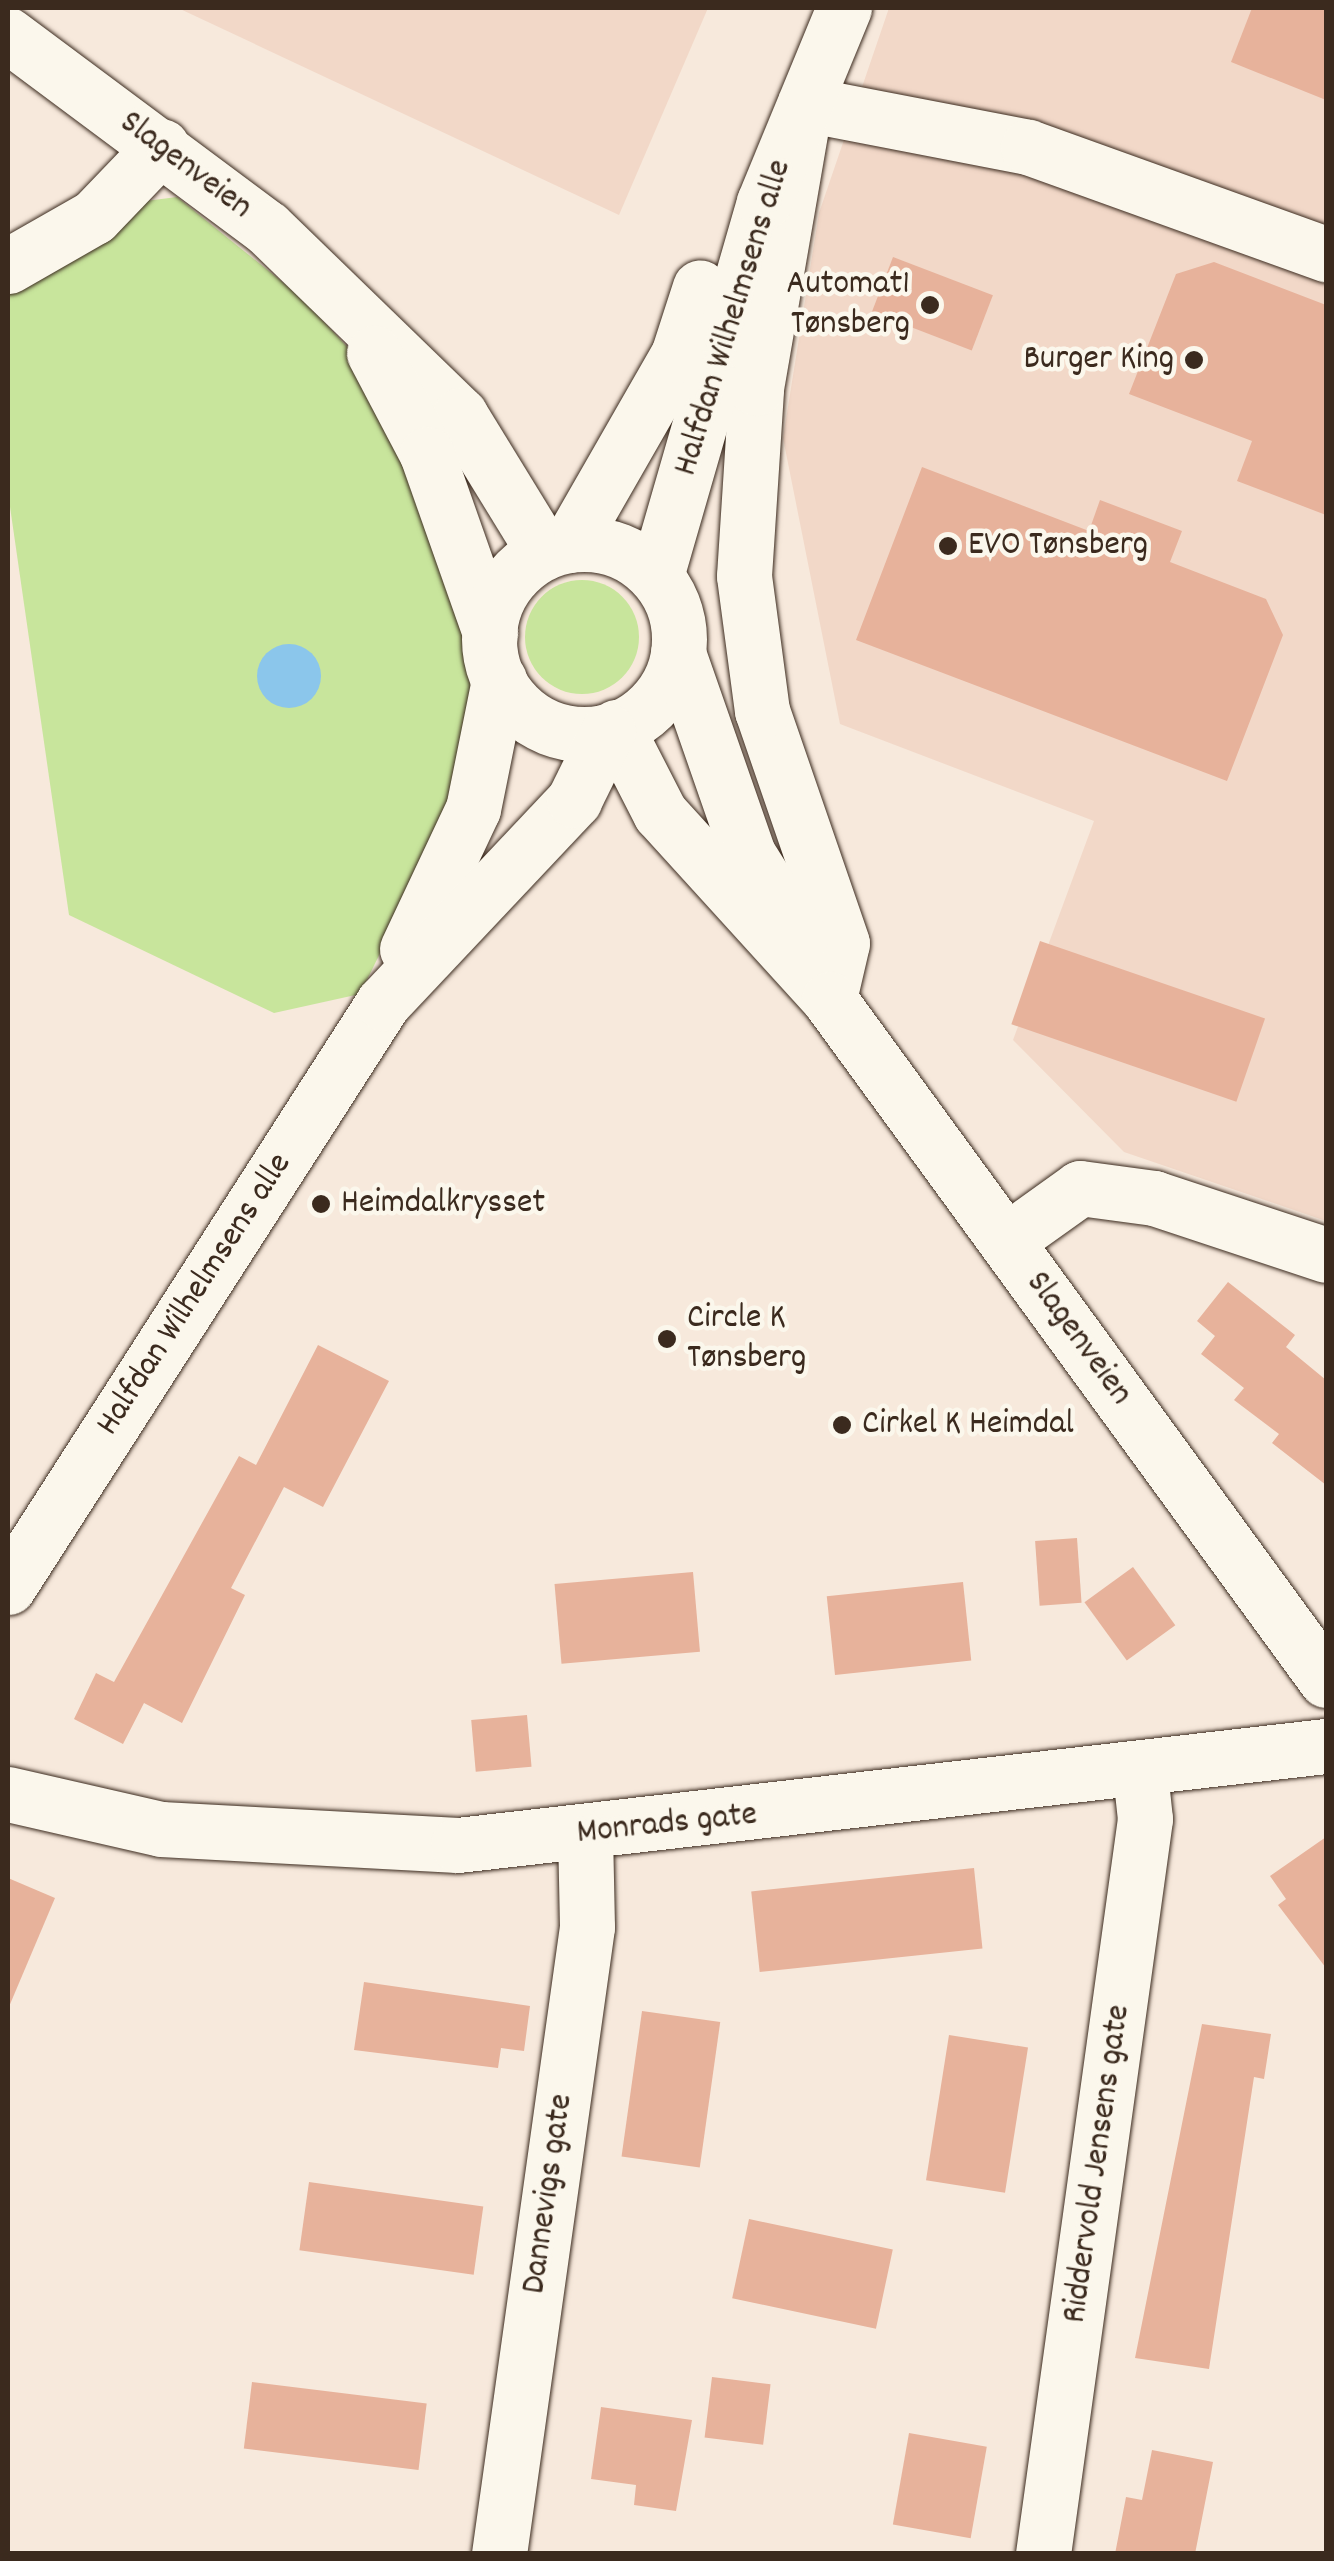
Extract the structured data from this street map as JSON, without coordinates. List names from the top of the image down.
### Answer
{
  "streets": {
    "main road": [
      "Slagenveien",
      "Halfdan Wilhelmsens alle",
      "Monrads gate",
      "Riddervold Jensens gate",
      "Dannevigs gate"
    ]
  },
  "crossings": [
    ["Slagenveien", "Halfdan Wilhelmsens alle"],
    ["Monrads gate", "Riddervold Jensens gate"],
    ["Monrads gate", "Dannevigs gate"]
  ],
  "places": [
    "Automat1 Tønsberg",
    "Burger King",
    "EVO Tønsberg",
    "Heimdalkrysset",
    "Circle K Tønsberg",
    "Cirkel K Heimdal"
  ]
}
